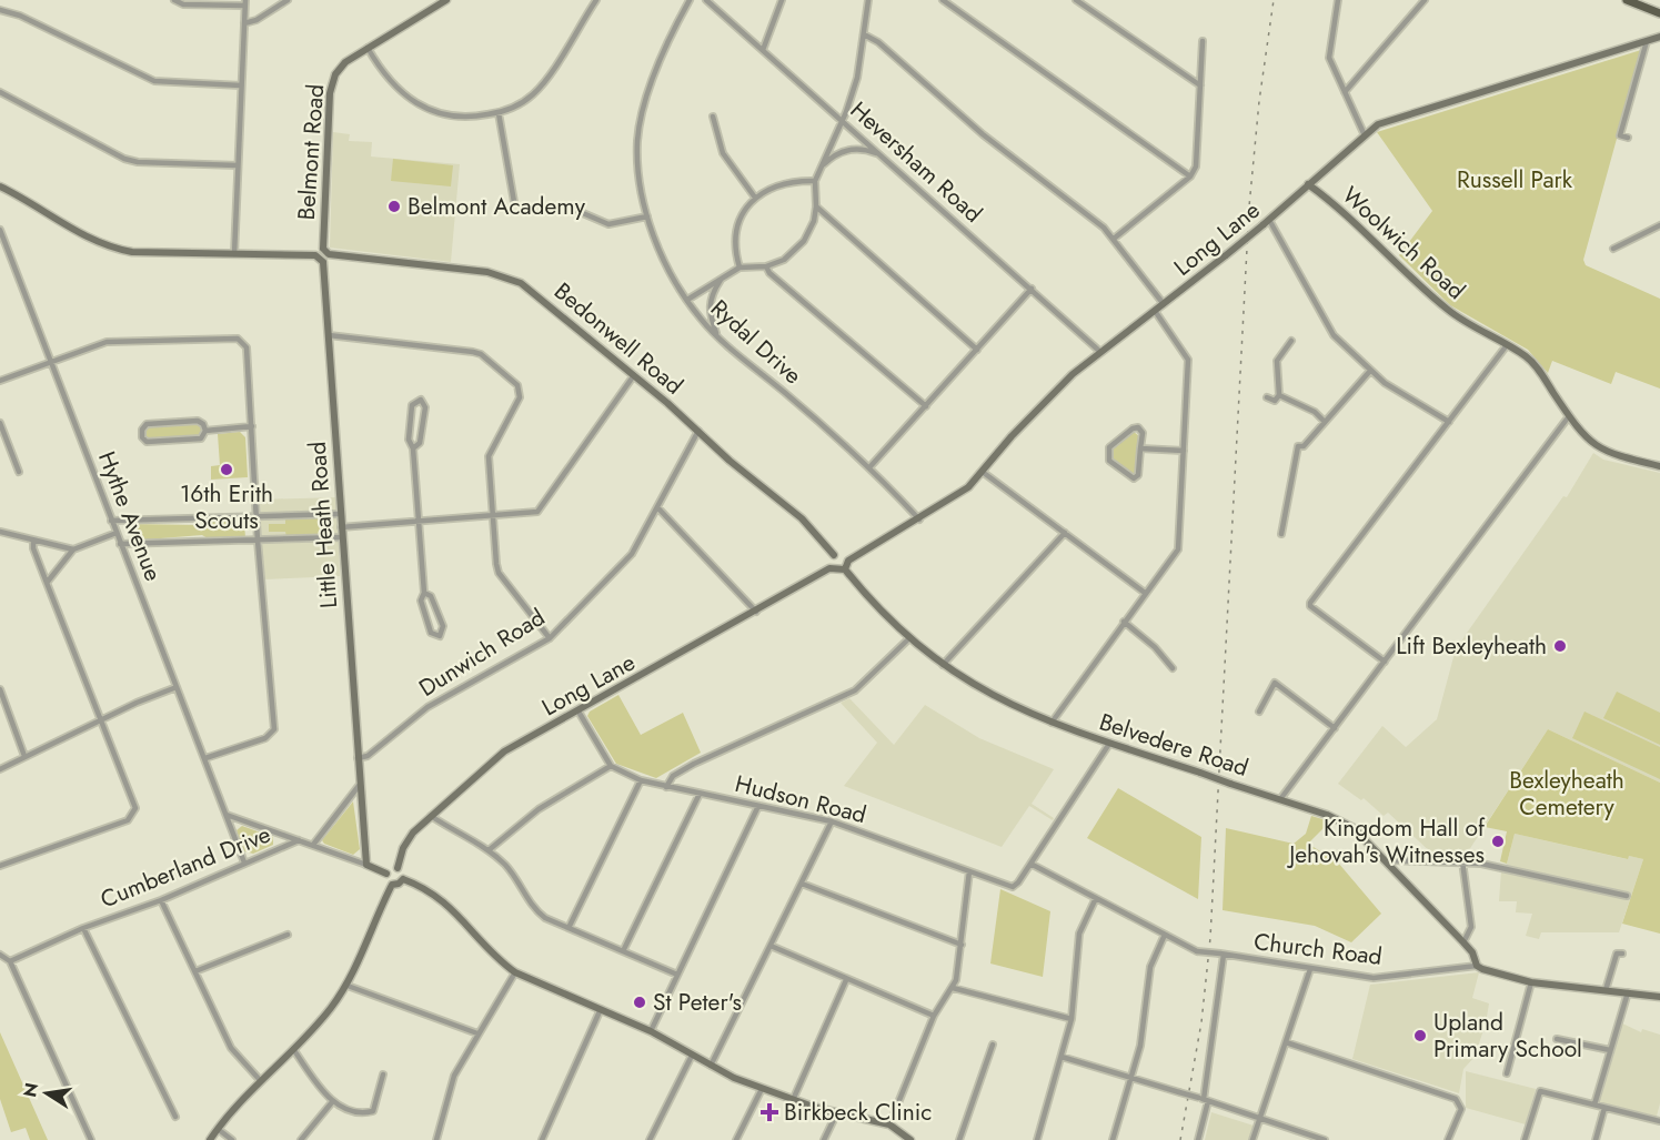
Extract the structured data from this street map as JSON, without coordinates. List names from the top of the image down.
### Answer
{
  "streets": {
    "street": [
      "Belmont Road",
      "Heversham Road",
      "Long Lane",
      "Woolwich Road",
      "Bedonwell Road",
      "Rydal Drive",
      "Hythe Avenue",
      "Little Heath Road",
      "Dunwich Road",
      "Belvedere Road",
      "Hudson Road",
      "Cumberland Drive",
      "Church Road"
    ]
  },
  "crossings": [
    ["Heversham Road", "Long Lane"],
    ["Long Lane", "Woolwich Road"],
    ["Long Lane", "Rydal Drive"],
    ["Long Lane", "Cumberland Drive"],
    ["Bedonwell Road", "Dunwich Road"],
    ["Hythe Avenue", "Cumberland Drive"],
    ["Little Heath Road", "Dunwich Road"],
    ["Little Heath Road", "Cumberland Drive"],
    ["Belvedere Road", "Church Road"],
    ["Hudson Road", "Church Road"]
  ],
  "parks": ["Russell Park", "Bexleyheath Cemetery"],
  "places": {
    "other": [
      "Belmont Academy",
      "16th Erith Scouts",
      "Lift Bexleyheath",
      "Kingdom Hall of Jehovah's Witnesses",
      "St Peter's",
      "Upland Primary School"
    ],
    "health": ["Birkbeck Clinic"]
  },
  "north": "left"
}
